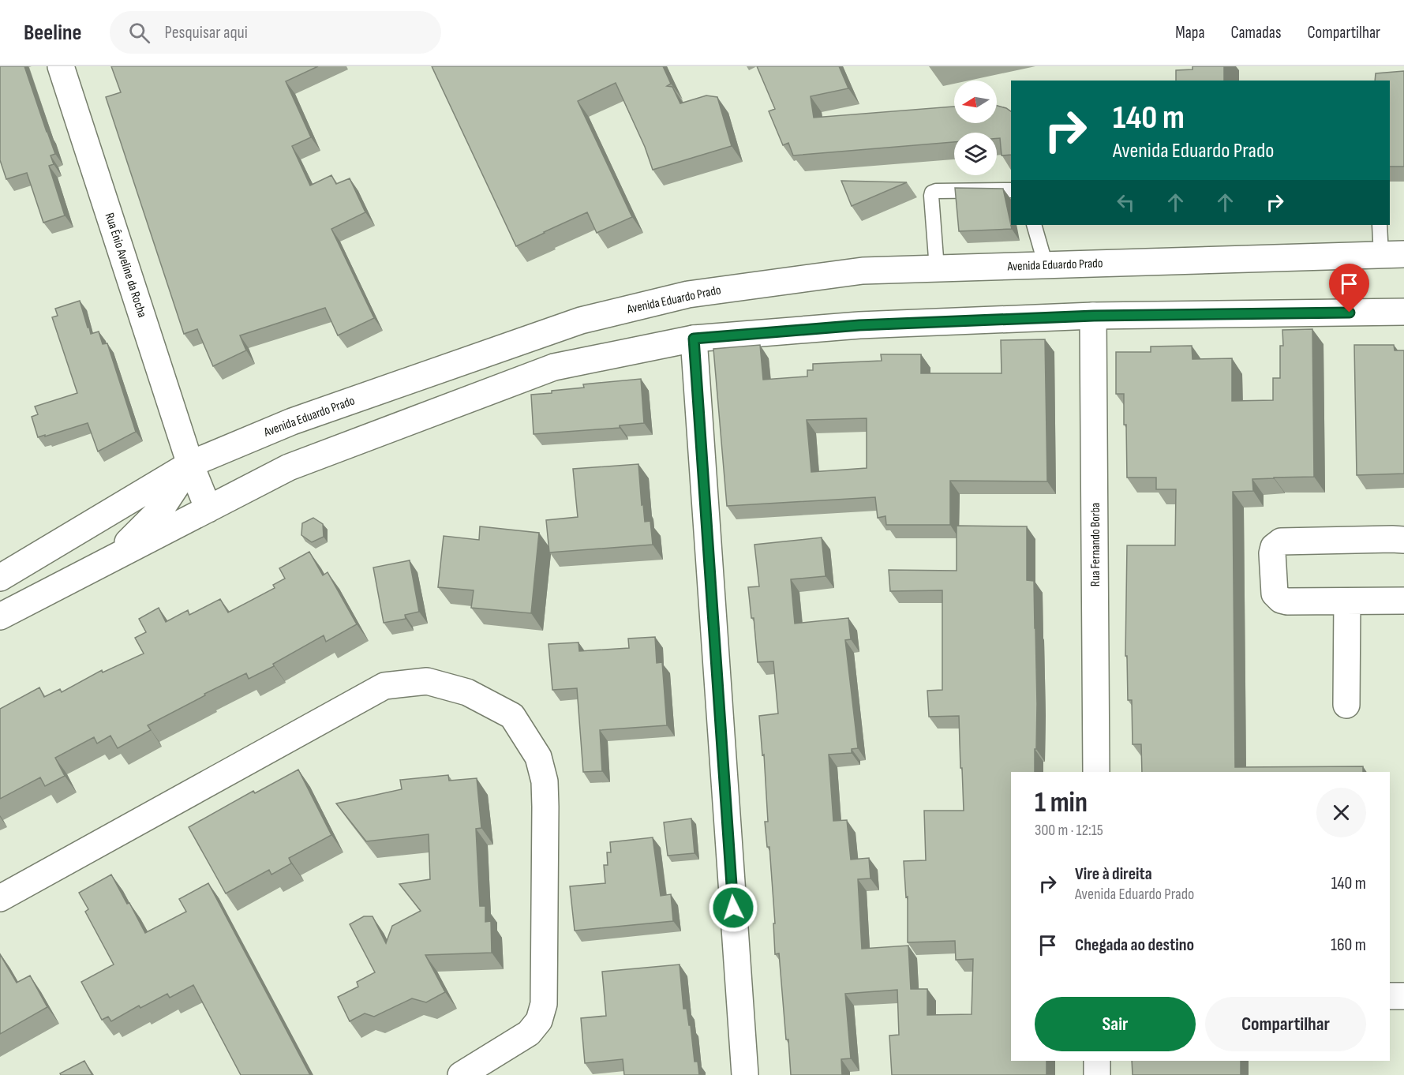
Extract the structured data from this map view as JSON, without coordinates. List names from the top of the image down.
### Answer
{
  "streets": {
    "main road": ["Rua Ênio Aveline da Rocha", "Avenida Eduardo Prado", "Rua Fernando Borba"]
  },
  "crossings": [
    ["Rua Ênio Aveline da Rocha", "Avenida Eduardo Prado"]
  ],
  "north": "left",
  "page": {
    "header": "Beeline",
    "search": "Pesquisar aqui",
    "nav": ["Mapa", "Camadas", "Compartilhar"],
    "turn": ["140 m", "Avenida Eduardo Prado"],
    "heading": ["1 min", "300 m · 12:15"],
    "list": [
      {
        "name": "Vire à direita",
        "note": "Avenida Eduardo Prado",
        "value": "140 m"
      },
      {
        "name": "Chegada ao destino",
        "value": "160 m"
      }
    ],
    "buttons": ["Sair", "Compartilhar"]
  }
}
